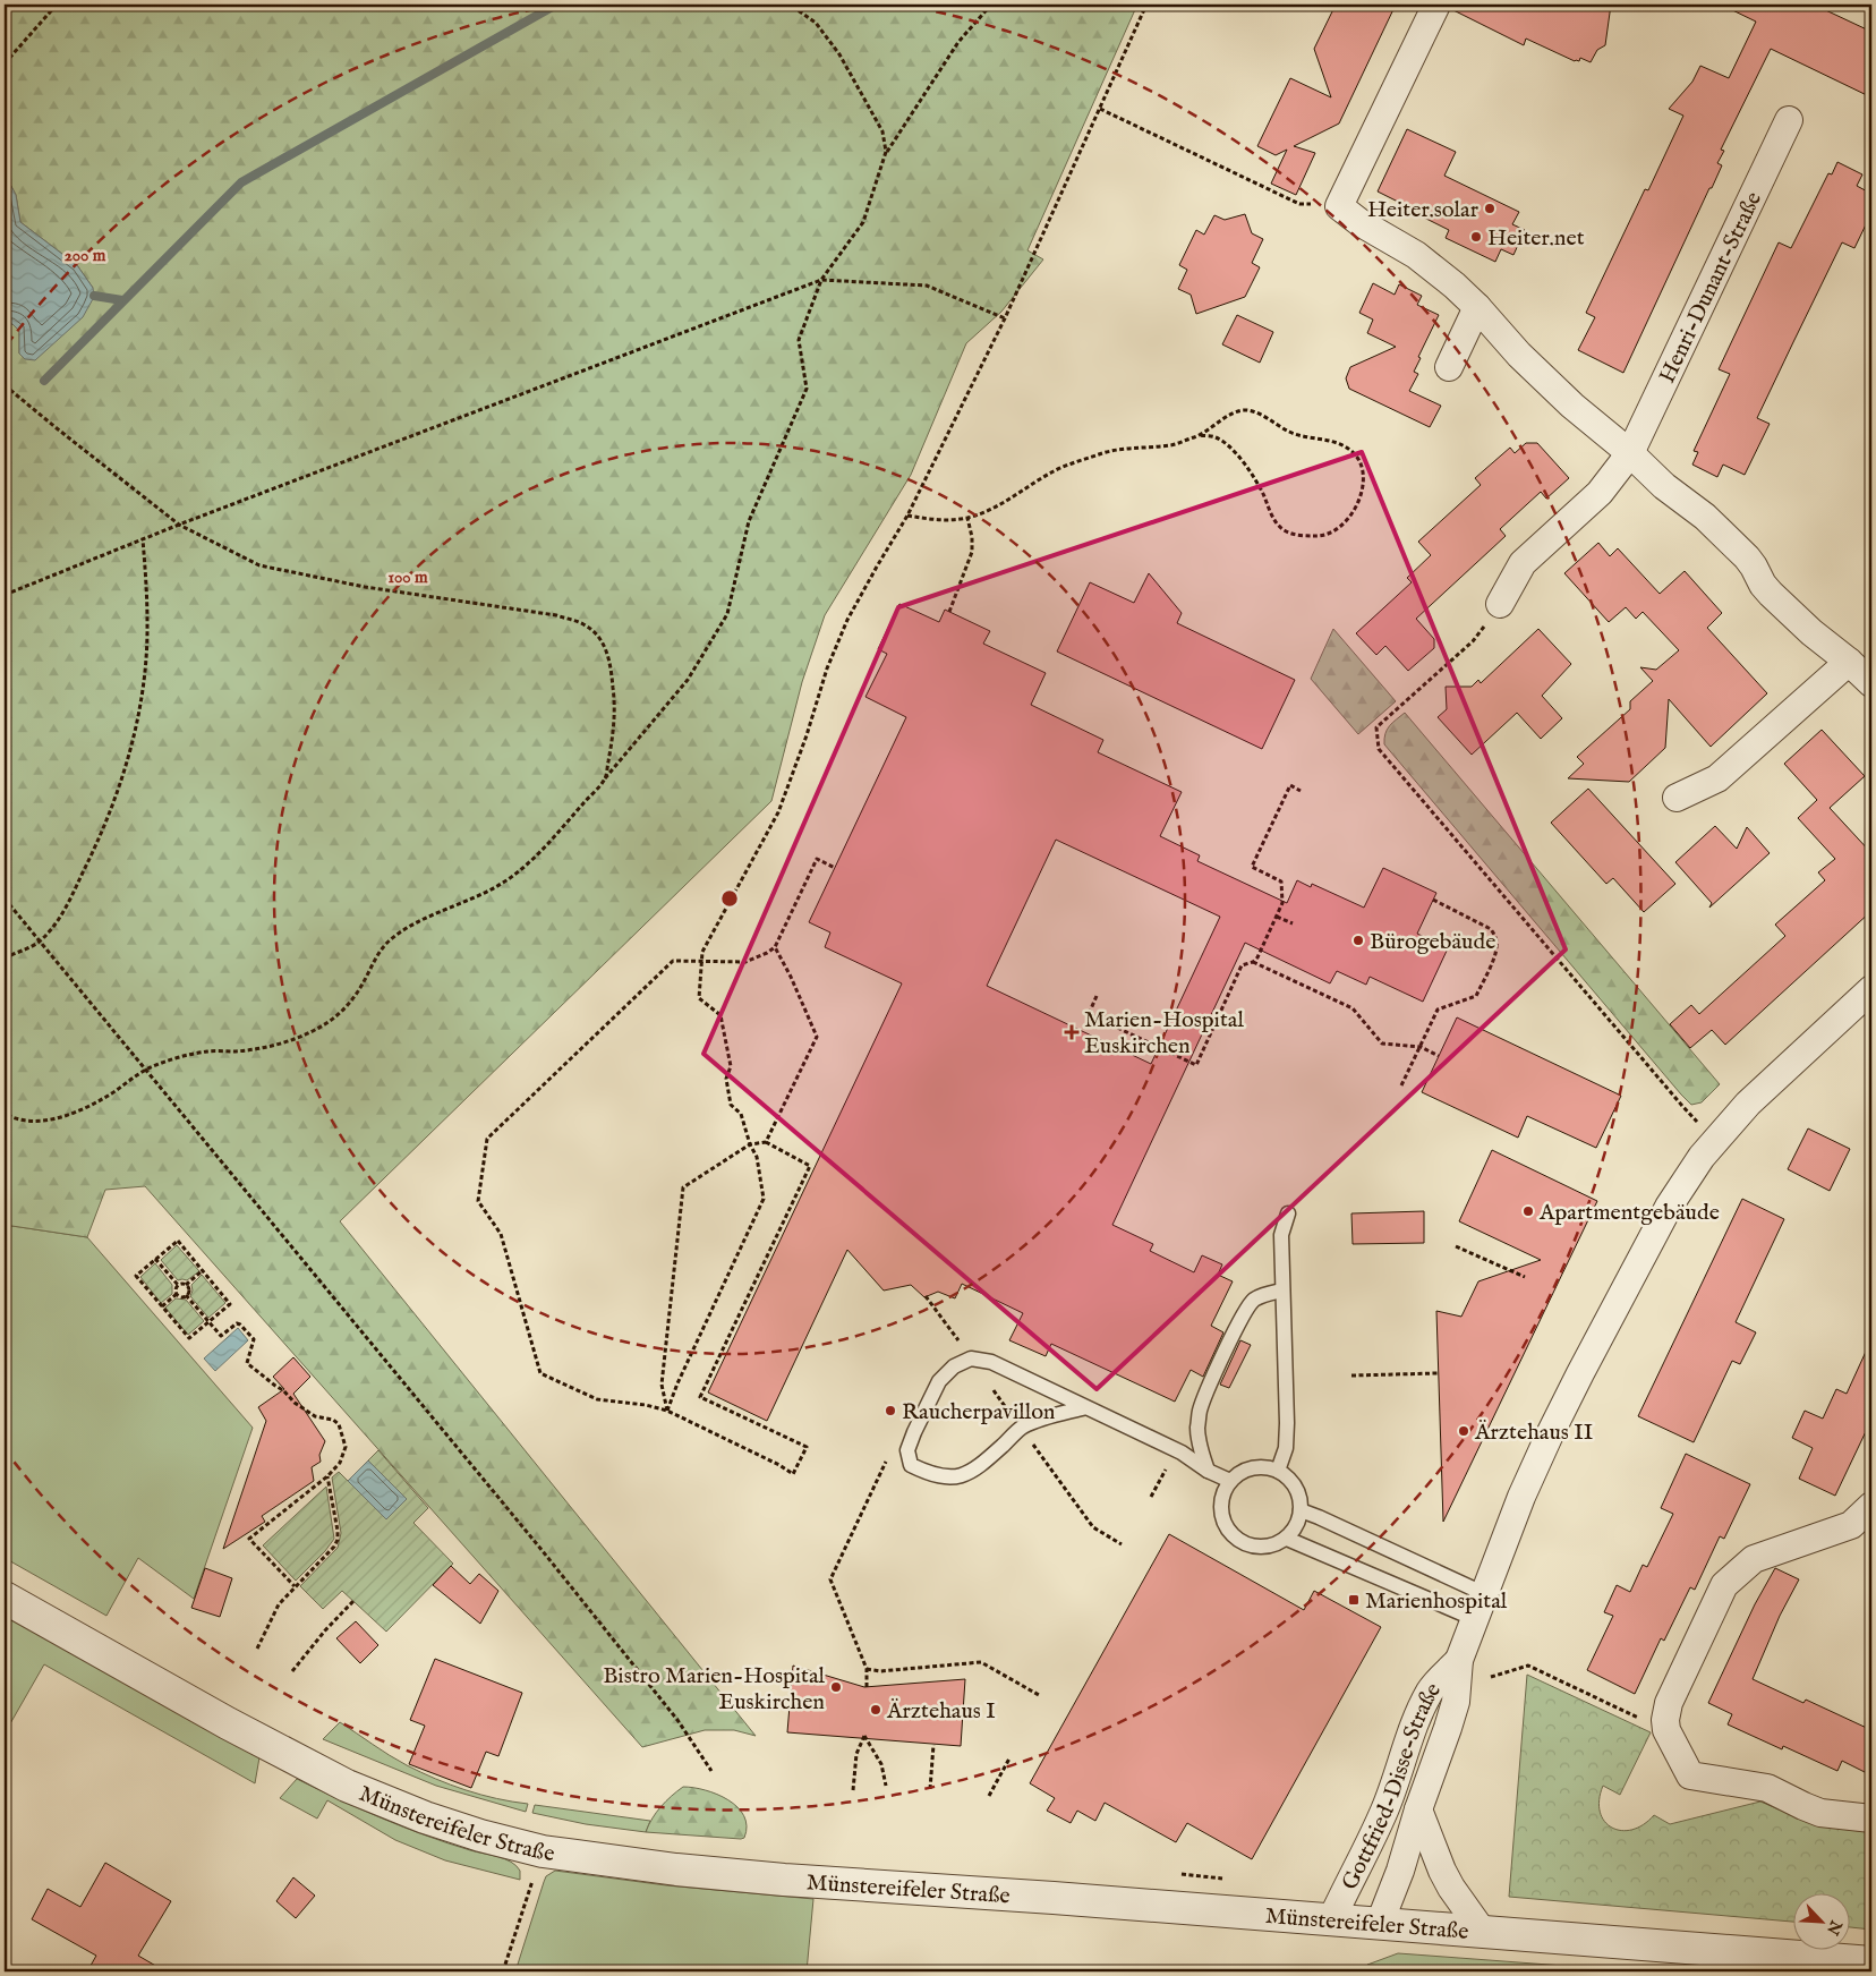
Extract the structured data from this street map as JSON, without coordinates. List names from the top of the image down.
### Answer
{
  "streets": {
    "street": ["Henri-Dunant-Straße", "Gottfried-Disse-Straße", "Münstereifeler Straße"]
  },
  "crossings": [
    ["Gottfried-Disse-Straße", "Münstereifeler Straße"]
  ],
  "places": {
    "other": [
      "Heiter.solar",
      "Heiter.net",
      "Bürogebäude",
      "Apartmentgebäude",
      "Raucherpavillon",
      "Ärztehaus II",
      "Bistro Marien-Hospital Euskirchen",
      "Ärztehaus I"
    ],
    "health": ["Marien-Hospital Euskirchen"],
    "transit": ["Marienhospital"]
  },
  "north": "bottom right",
  "rings": ["200 m", "100 m"]
}
